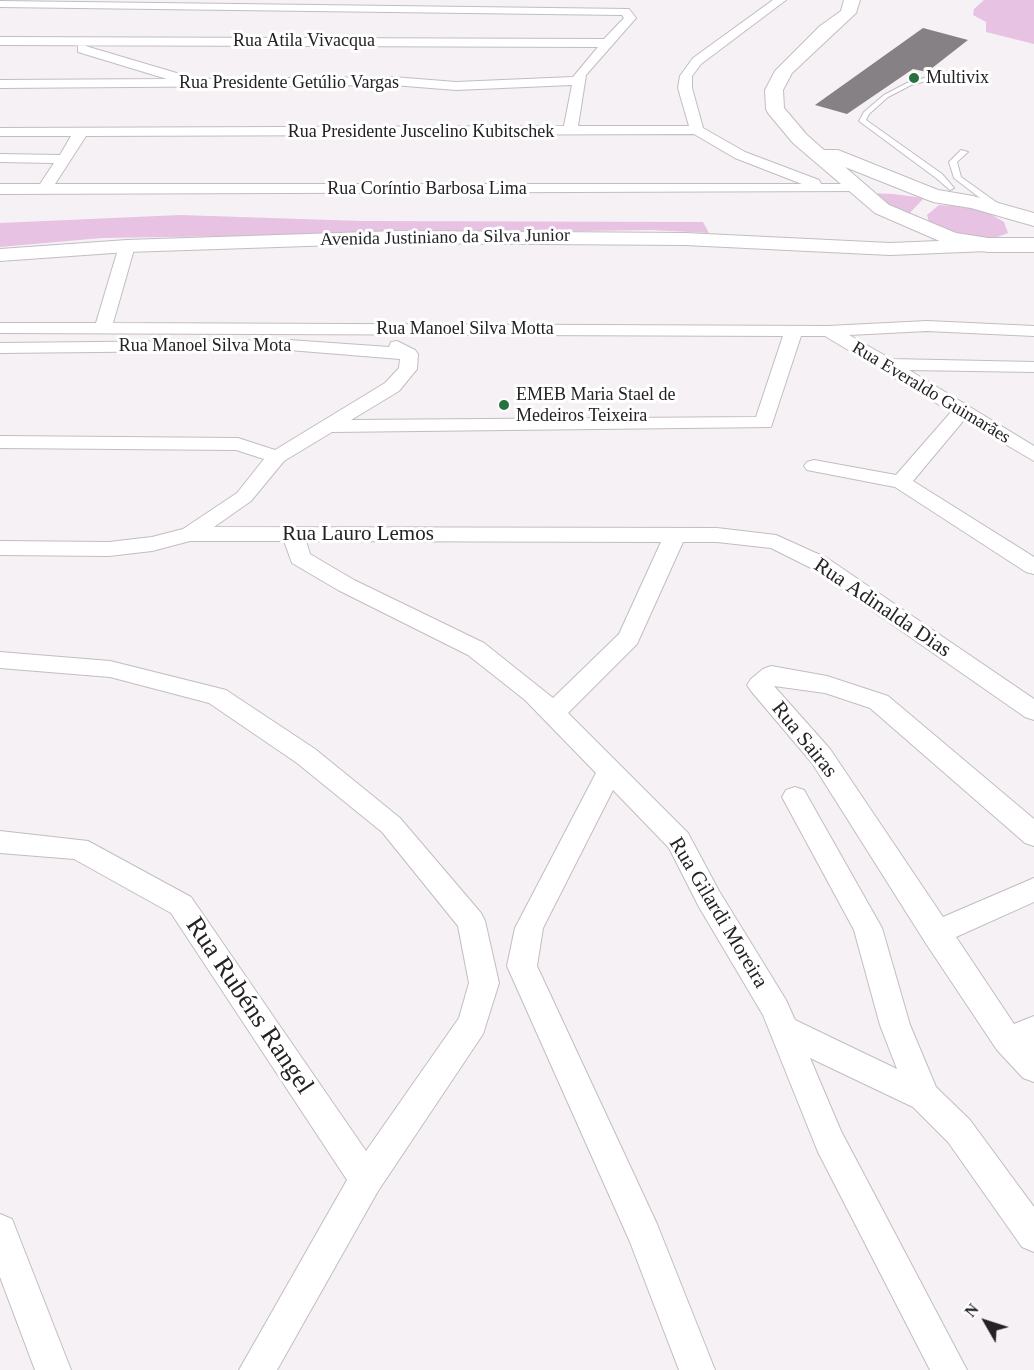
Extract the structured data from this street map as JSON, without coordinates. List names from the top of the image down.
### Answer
{
  "streets": {
    "street": [
      "Rua Atila Vivacqua",
      "Rua Presidente Getúlio Vargas",
      "Rua Presidente Juscelino Kubitschek",
      "Rua Coríntio Barbosa Lima",
      "Avenida Justiniano da Silva Junior",
      "Rua Manoel Silva Motta",
      "Rua Manoel Silva Mota",
      "Rua Everaldo Guimarães",
      "Rua Lauro Lemos",
      "Rua Adinalda Dias",
      "Rua Sairas",
      "Rua Gilardi Moreira",
      "Rua Rubéns Rangel"
    ]
  },
  "crossings": [
    ["Rua Manoel Silva Motta", "Rua Everaldo Guimarães"],
    ["Rua Lauro Lemos", "Rua Adinalda Dias"],
    ["Rua Lauro Lemos", "Rua Gilardi Moreira"]
  ],
  "places": ["Multivix", "EMEB Maria Stael de Medeiros Teixeira"],
  "north": "top left"
}
